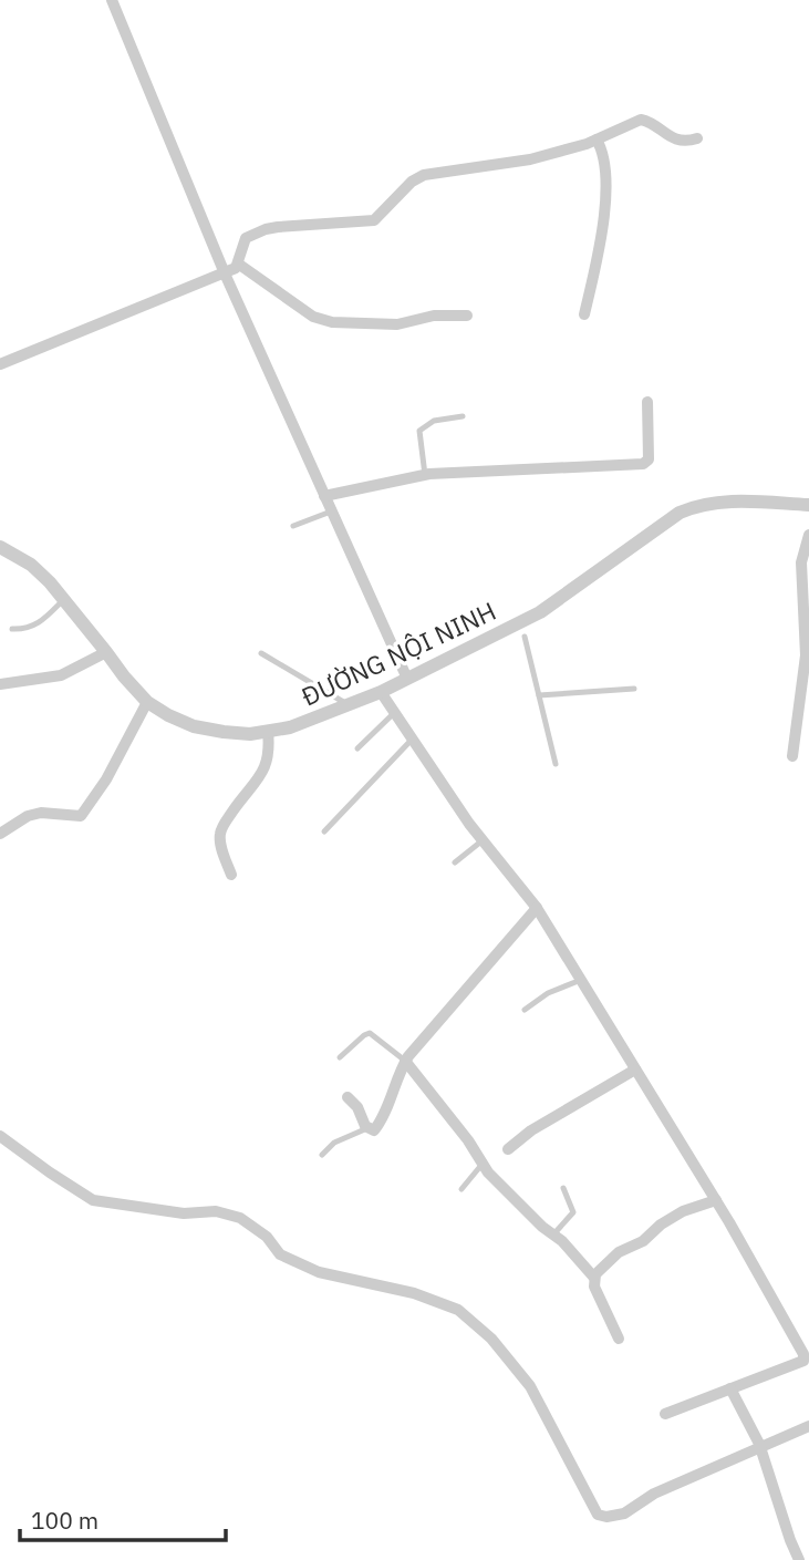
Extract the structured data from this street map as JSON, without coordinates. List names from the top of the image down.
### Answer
{
  "streets": {
    "street": ["ĐƯỜNG NỘI NINH"]
  },
  "scale_bar": "100 m"
}
